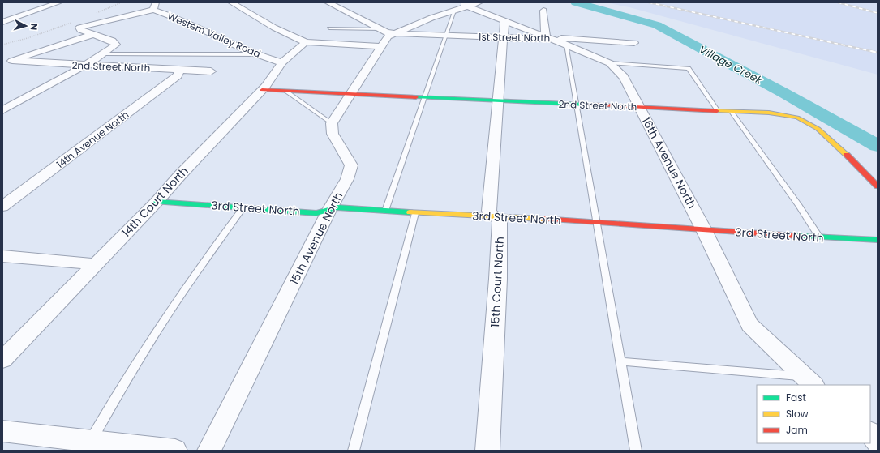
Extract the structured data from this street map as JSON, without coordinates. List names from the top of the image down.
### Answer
{
  "streets": {
    "street": [
      "Western Valley Road",
      "1st Street North",
      "2nd Street North",
      "14th Avenue North",
      "16th Avenue North",
      "14th Court North",
      "3rd Street North",
      "15th Avenue North",
      "15th Court North"
    ]
  },
  "crossings": [
    ["Western Valley Road", "14th Court North"],
    ["1st Street North", "16th Avenue North"],
    ["1st Street North", "15th Court North"],
    ["2nd Street North", "14th Avenue North"],
    ["2nd Street North", "16th Avenue North"],
    ["2nd Street North", "14th Court North"],
    ["2nd Street North", "15th Court North"],
    ["16th Avenue North", "3rd Street North"],
    ["16th Avenue North", "15th Court North"],
    ["14th Court North", "3rd Street North"],
    ["3rd Street North", "15th Avenue North"],
    ["3rd Street North", "15th Court North"]
  ],
  "water": ["Village Creek"],
  "legend": ["Fast", "Slow", "Jam"],
  "north": "right"
}
